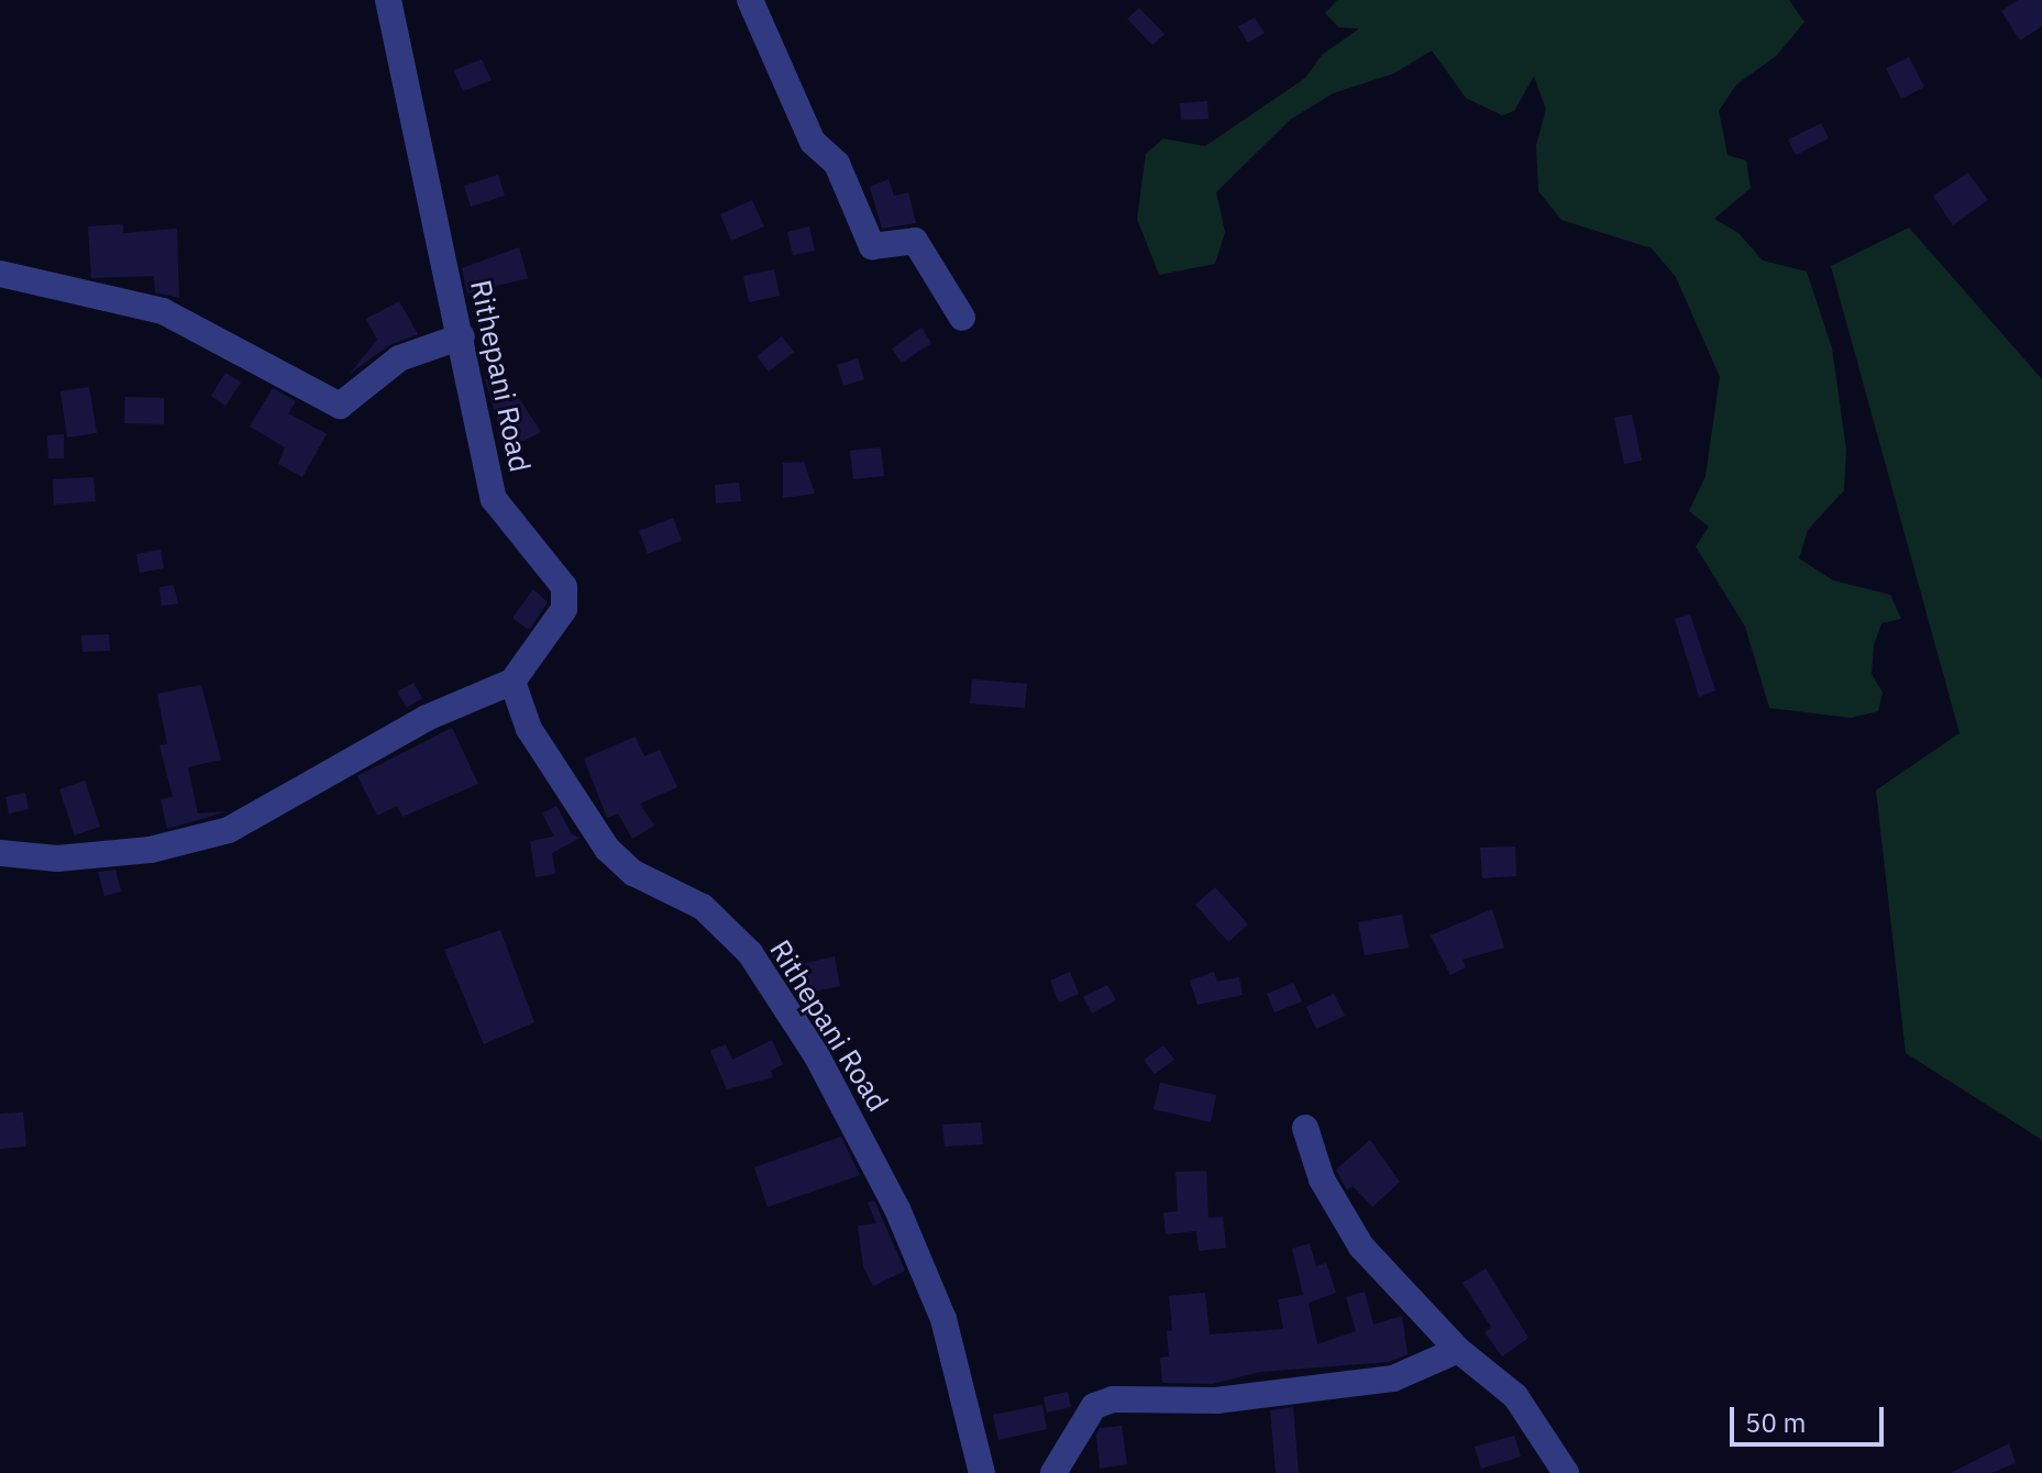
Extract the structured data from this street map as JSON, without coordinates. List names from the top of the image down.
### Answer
{
  "streets": {
    "street": ["Rithepani Road"]
  },
  "scale_bar": "50 m"
}
